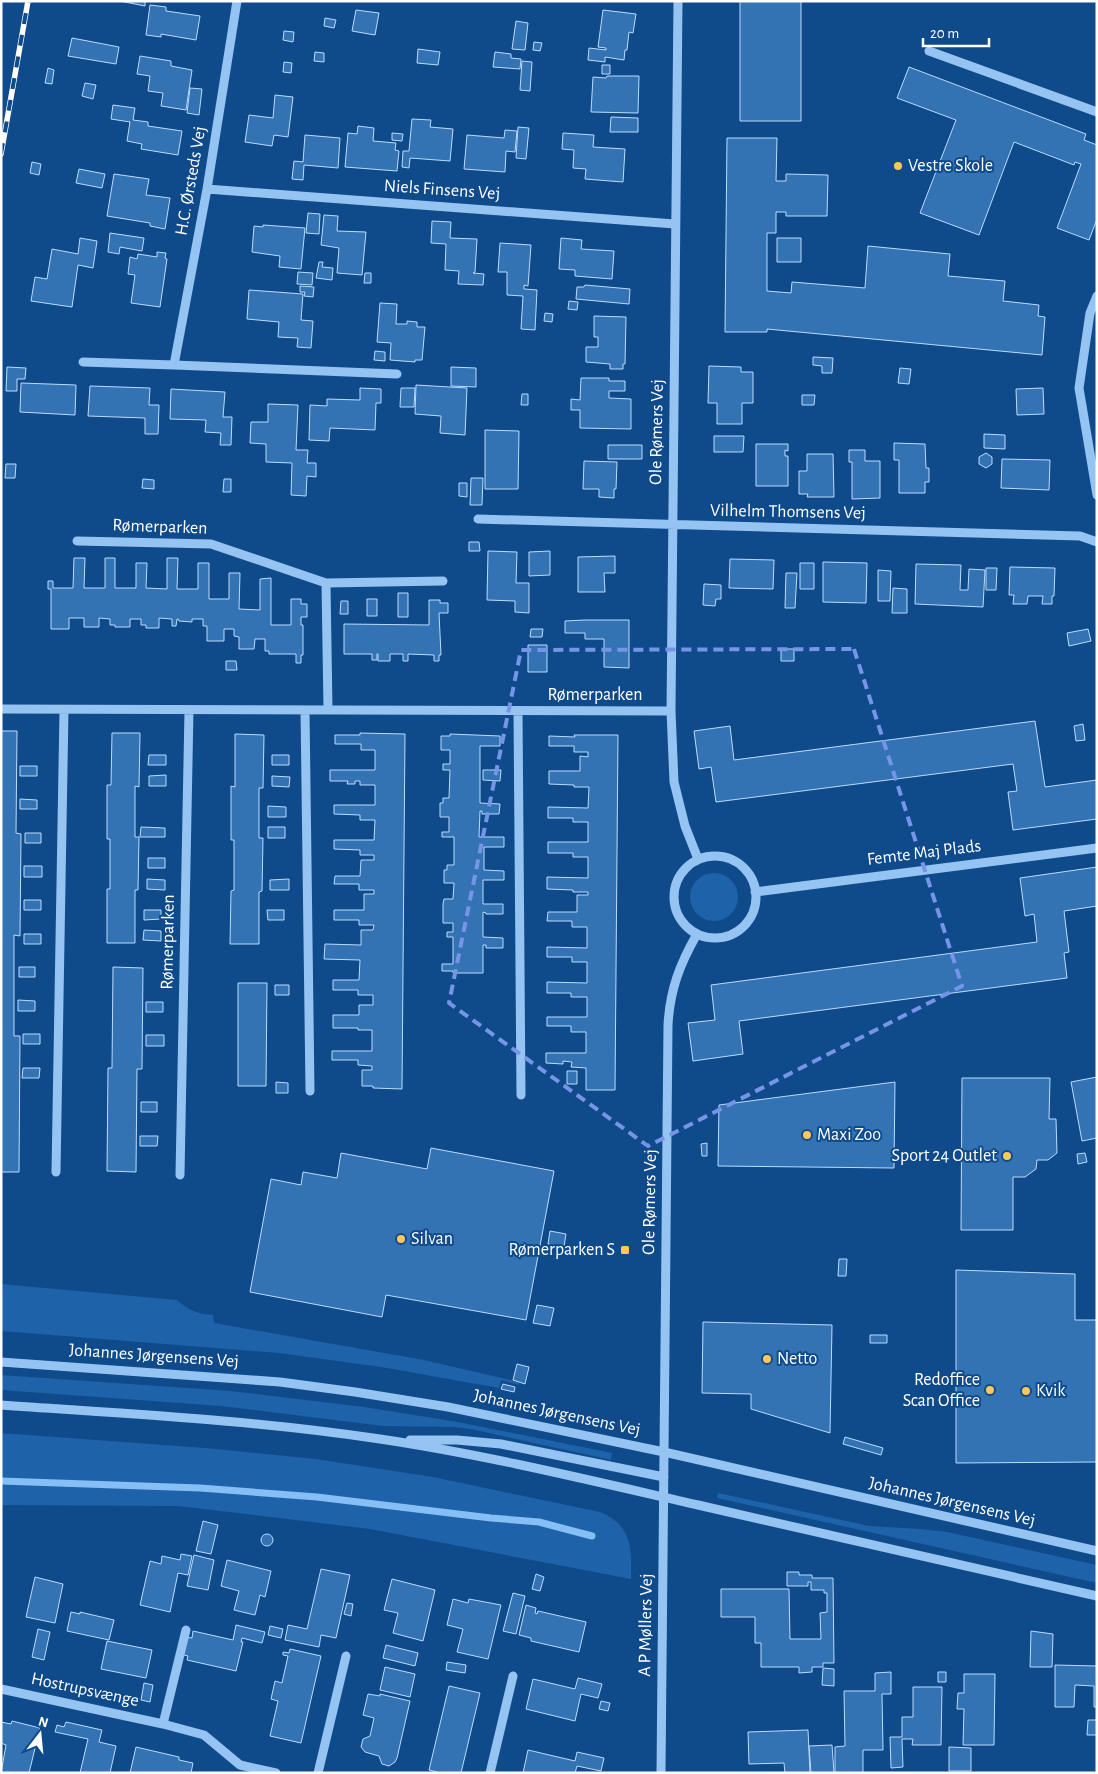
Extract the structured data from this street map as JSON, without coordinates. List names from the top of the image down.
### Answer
{
  "streets": {
    "street": [
      "H.C. Ørsteds Vej",
      "Niels Finsens Vej",
      "Ole Rømers Vej",
      "Vilhelm Thomsens Vej",
      "Rømerparken",
      "Femte Maj Plads",
      "Johannes Jørgensens Vej",
      "A P Møllers Vej",
      "Hostrupsvænge"
    ]
  },
  "crossings": [
    ["H.C. Ørsteds Vej", "Niels Finsens Vej"],
    ["Niels Finsens Vej", "Ole Rømers Vej"],
    ["Ole Rømers Vej", "Vilhelm Thomsens Vej"],
    ["Ole Rømers Vej", "Rømerparken"],
    ["Ole Rømers Vej", "Femte Maj Plads"],
    ["Ole Rømers Vej", "Johannes Jørgensens Vej"],
    ["Ole Rømers Vej", "A P Møllers Vej"]
  ],
  "places": {
    "other": [
      "Vestre Skole",
      "Maxi Zoo",
      "Sport 24 Outlet",
      "Silvan",
      "Netto",
      "Redoffice Scan Office",
      "Kvik"
    ],
    "transit": ["Rømerparken S"]
  },
  "scale_bar": "20 m",
  "north": "top"
}
